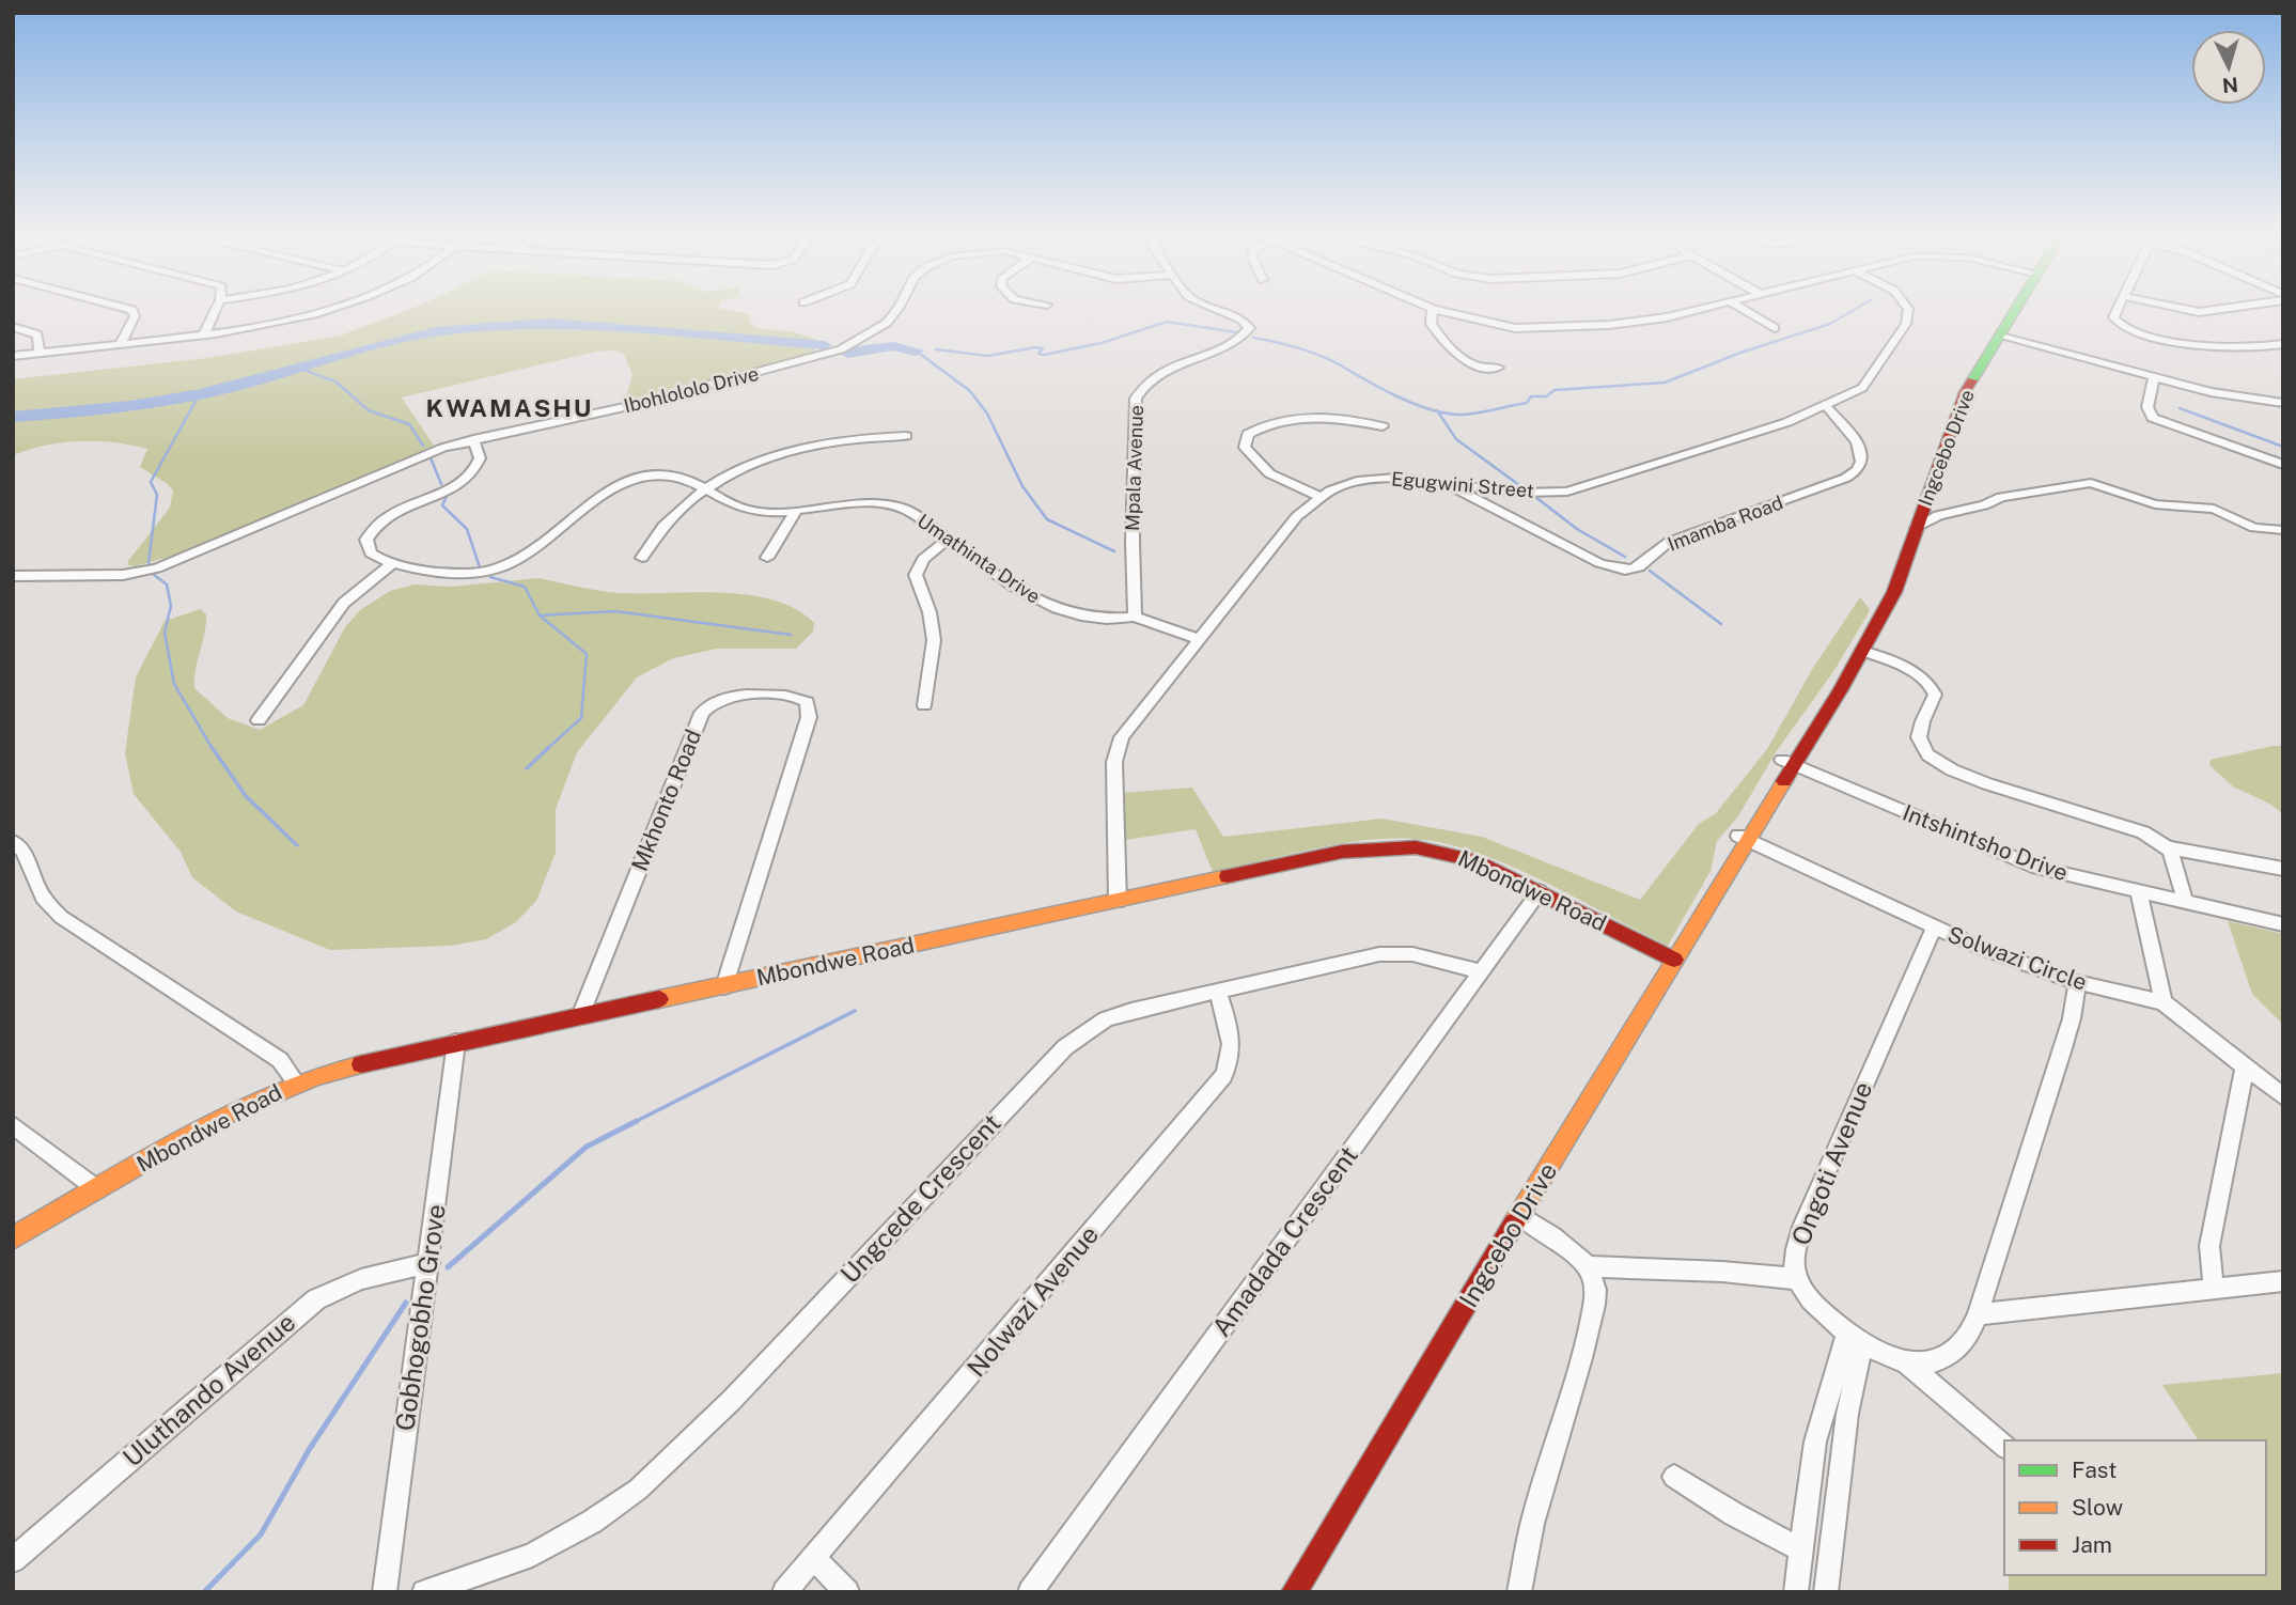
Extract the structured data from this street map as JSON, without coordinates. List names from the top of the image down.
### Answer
{
  "streets": {
    "main road": ["Ingcebo Drive", "Mbondwe Road"],
    "street": [
      "Ibohlololo Drive",
      "Mpala Avenue",
      "Egugwini Street",
      "Imamba Road",
      "Umathinta Drive",
      "Mkhonto Road",
      "Intshintsho Drive",
      "Solwazi Circle",
      "Ongoti Avenue",
      "Ungcede Crescent",
      "Amadada Crescent",
      "Nolwazi Avenue",
      "Gobhogobho Grove",
      "Uluthando Avenue"
    ]
  },
  "crossings": [
    ["Ingcebo Drive", "Intshintsho Drive"],
    ["Ingcebo Drive", "Mbondwe Road"],
    ["Ingcebo Drive", "Solwazi Circle"],
    ["Mpala Avenue", "Umathinta Drive"],
    ["Egugwini Street", "Imamba Road"],
    ["Egugwini Street", "Mbondwe Road"],
    ["Mkhonto Road", "Mbondwe Road"],
    ["Mbondwe Road", "Amadada Crescent"],
    ["Mbondwe Road", "Gobhogobho Grove"],
    ["Solwazi Circle", "Ongoti Avenue"],
    ["Ungcede Crescent", "Amadada Crescent"],
    ["Ungcede Crescent", "Nolwazi Avenue"],
    ["Gobhogobho Grove", "Uluthando Avenue"]
  ],
  "districts": ["KWAMASHU"],
  "legend": ["Fast", "Slow", "Jam"],
  "north": "bottom"
}
